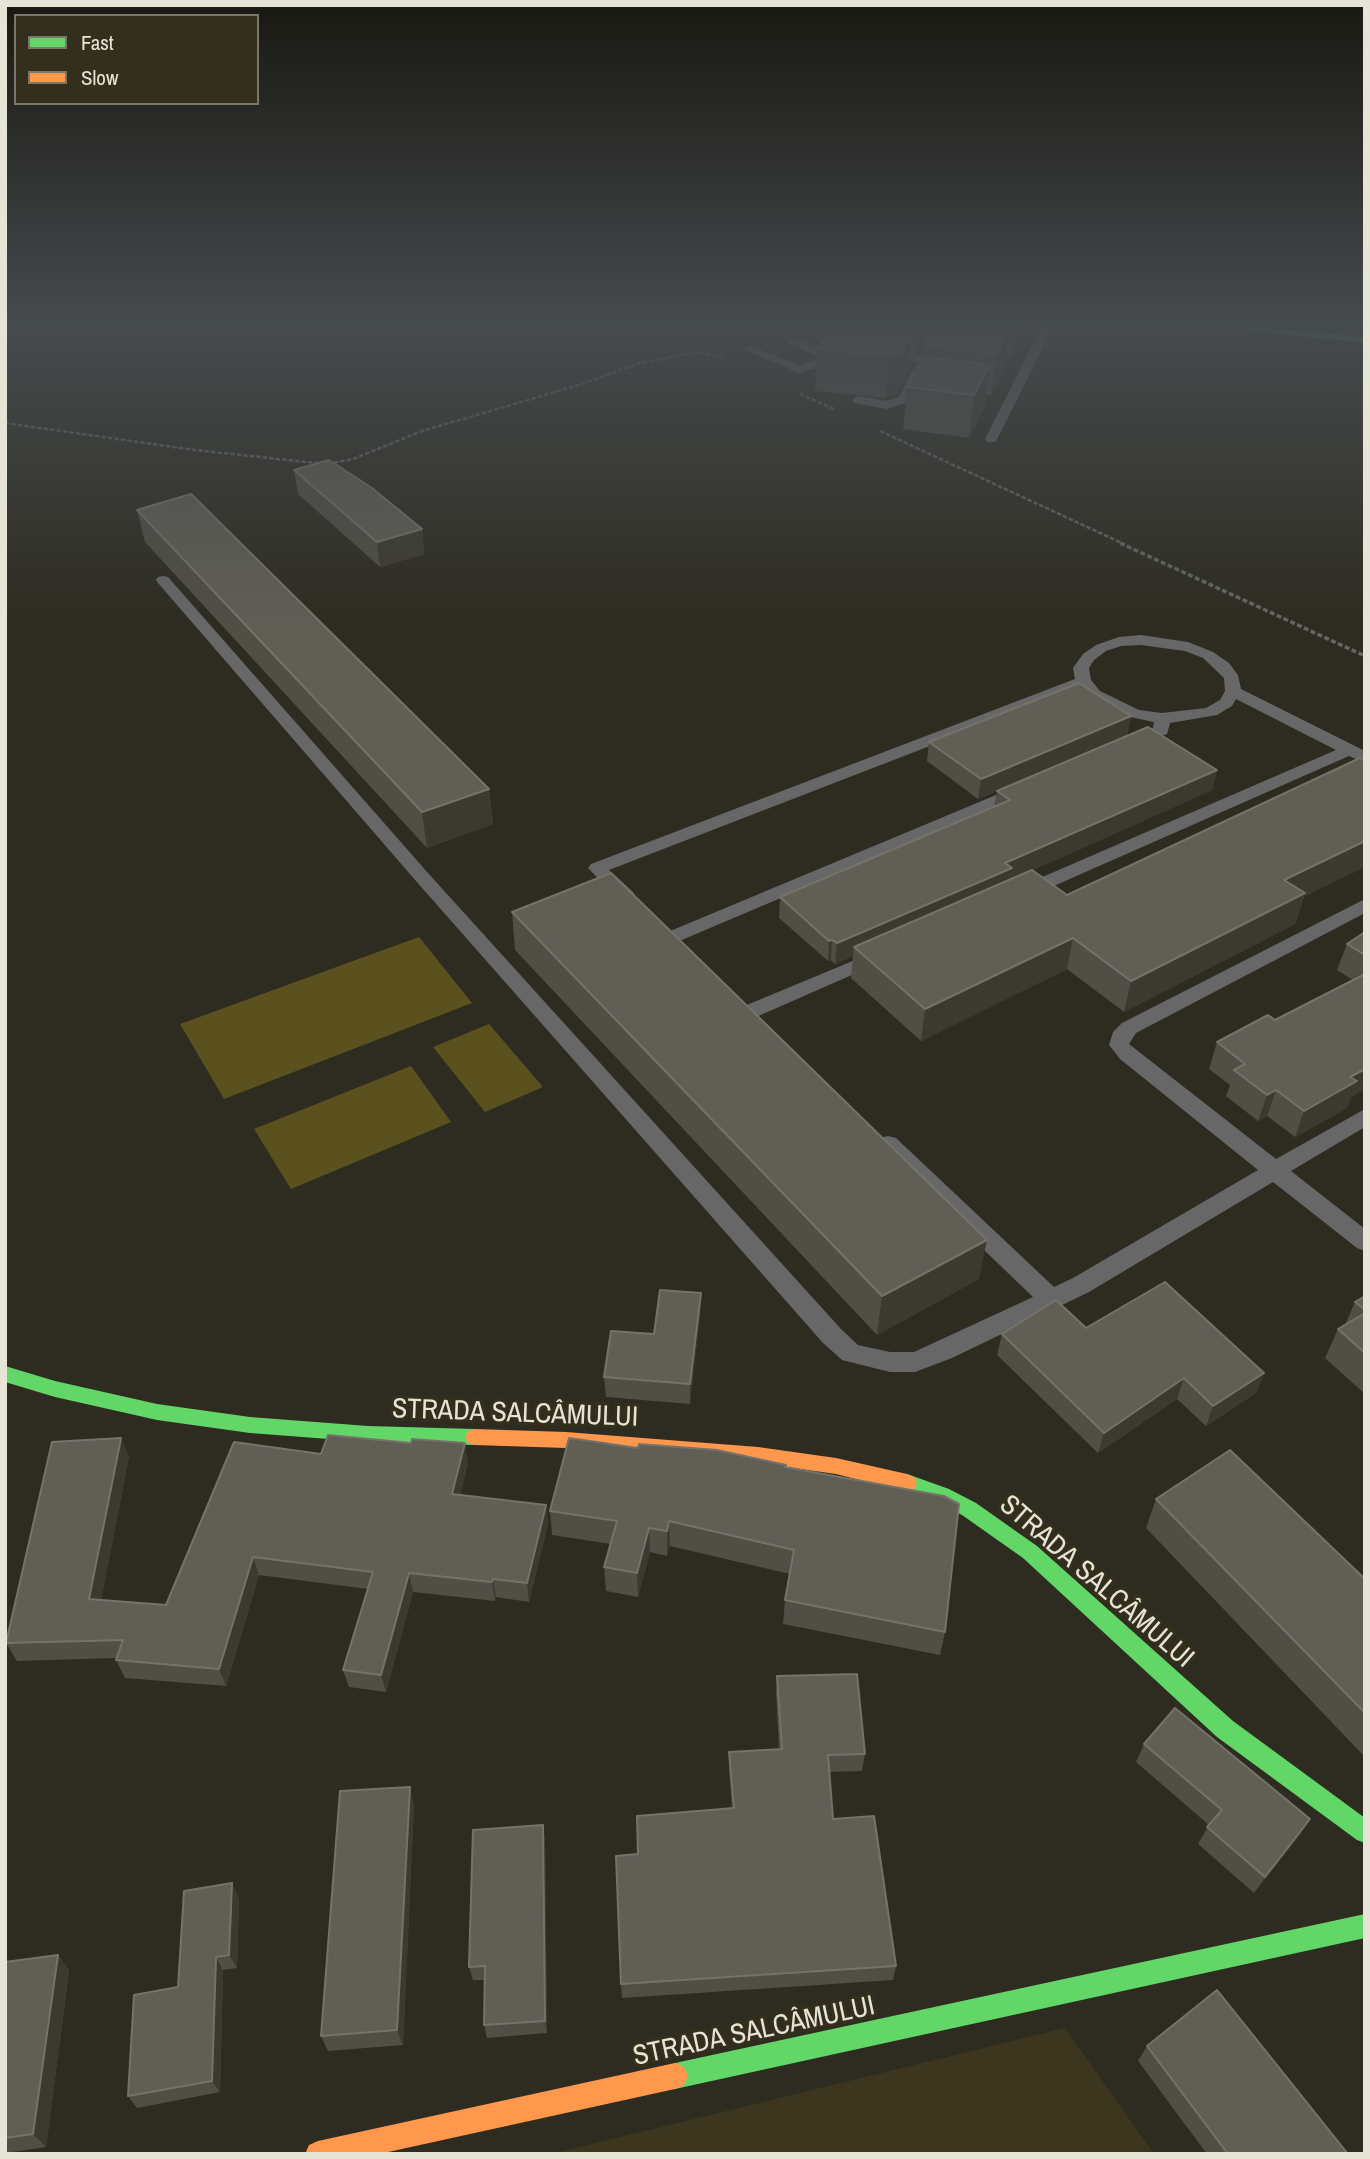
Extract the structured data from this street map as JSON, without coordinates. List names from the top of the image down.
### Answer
{
  "streets": {
    "street": ["STRADA SALCÂMULUI"]
  },
  "legend": ["Fast", "Slow"]
}
